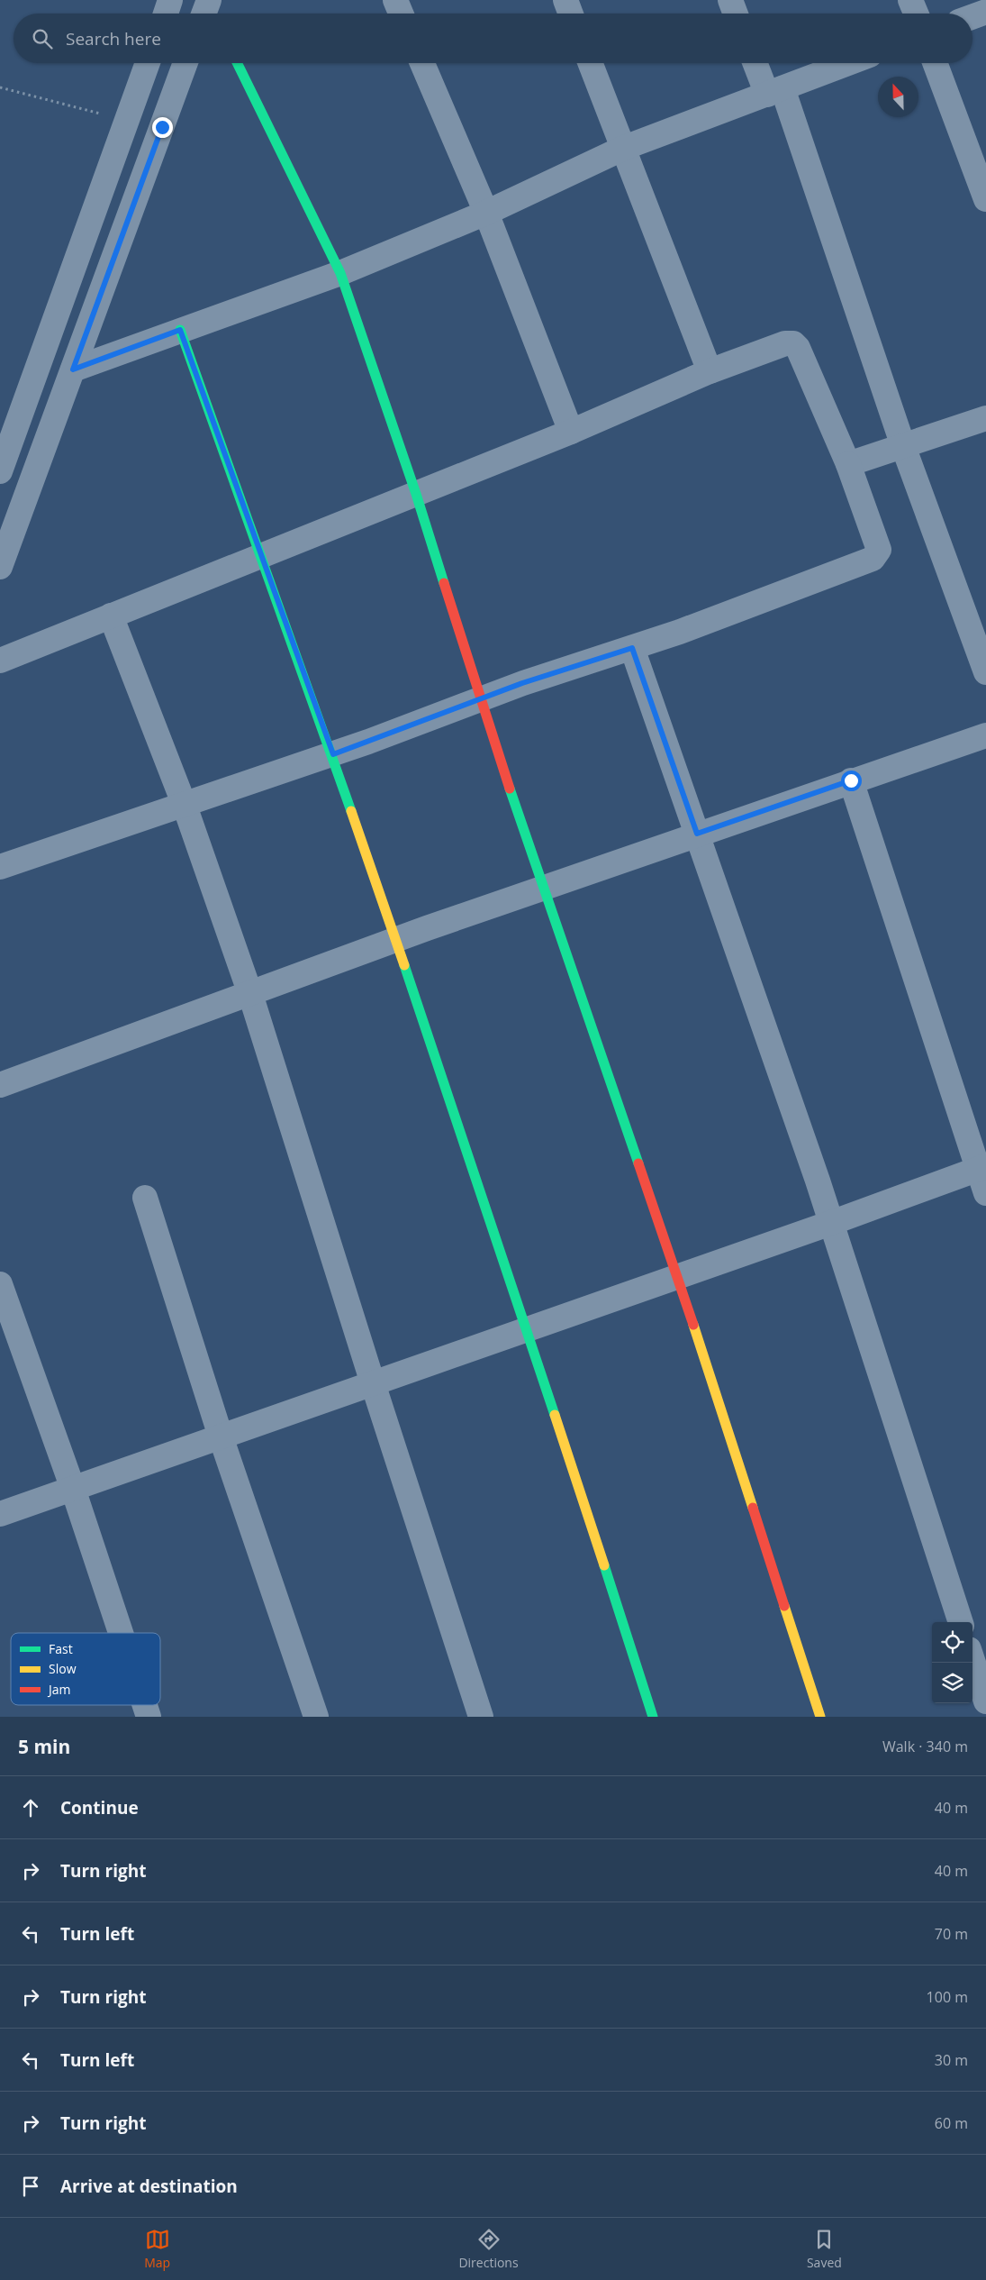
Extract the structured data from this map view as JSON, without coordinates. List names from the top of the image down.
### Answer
{
  "legend": ["Fast", "Slow", "Jam"],
  "north": "top",
  "page": {
    "search": "Search here",
    "heading": ["5 min", "Walk · 340 m"],
    "list": [
      ["Continue", "40 m"],
      ["Turn right", "40 m"],
      ["Turn left", "70 m"],
      ["Turn right", "100 m"],
      ["Turn left", "30 m"],
      ["Turn right", "60 m"],
      "Arrive at destination"
    ],
    "nav": ["Map", "Directions", "Saved"]
  }
}
